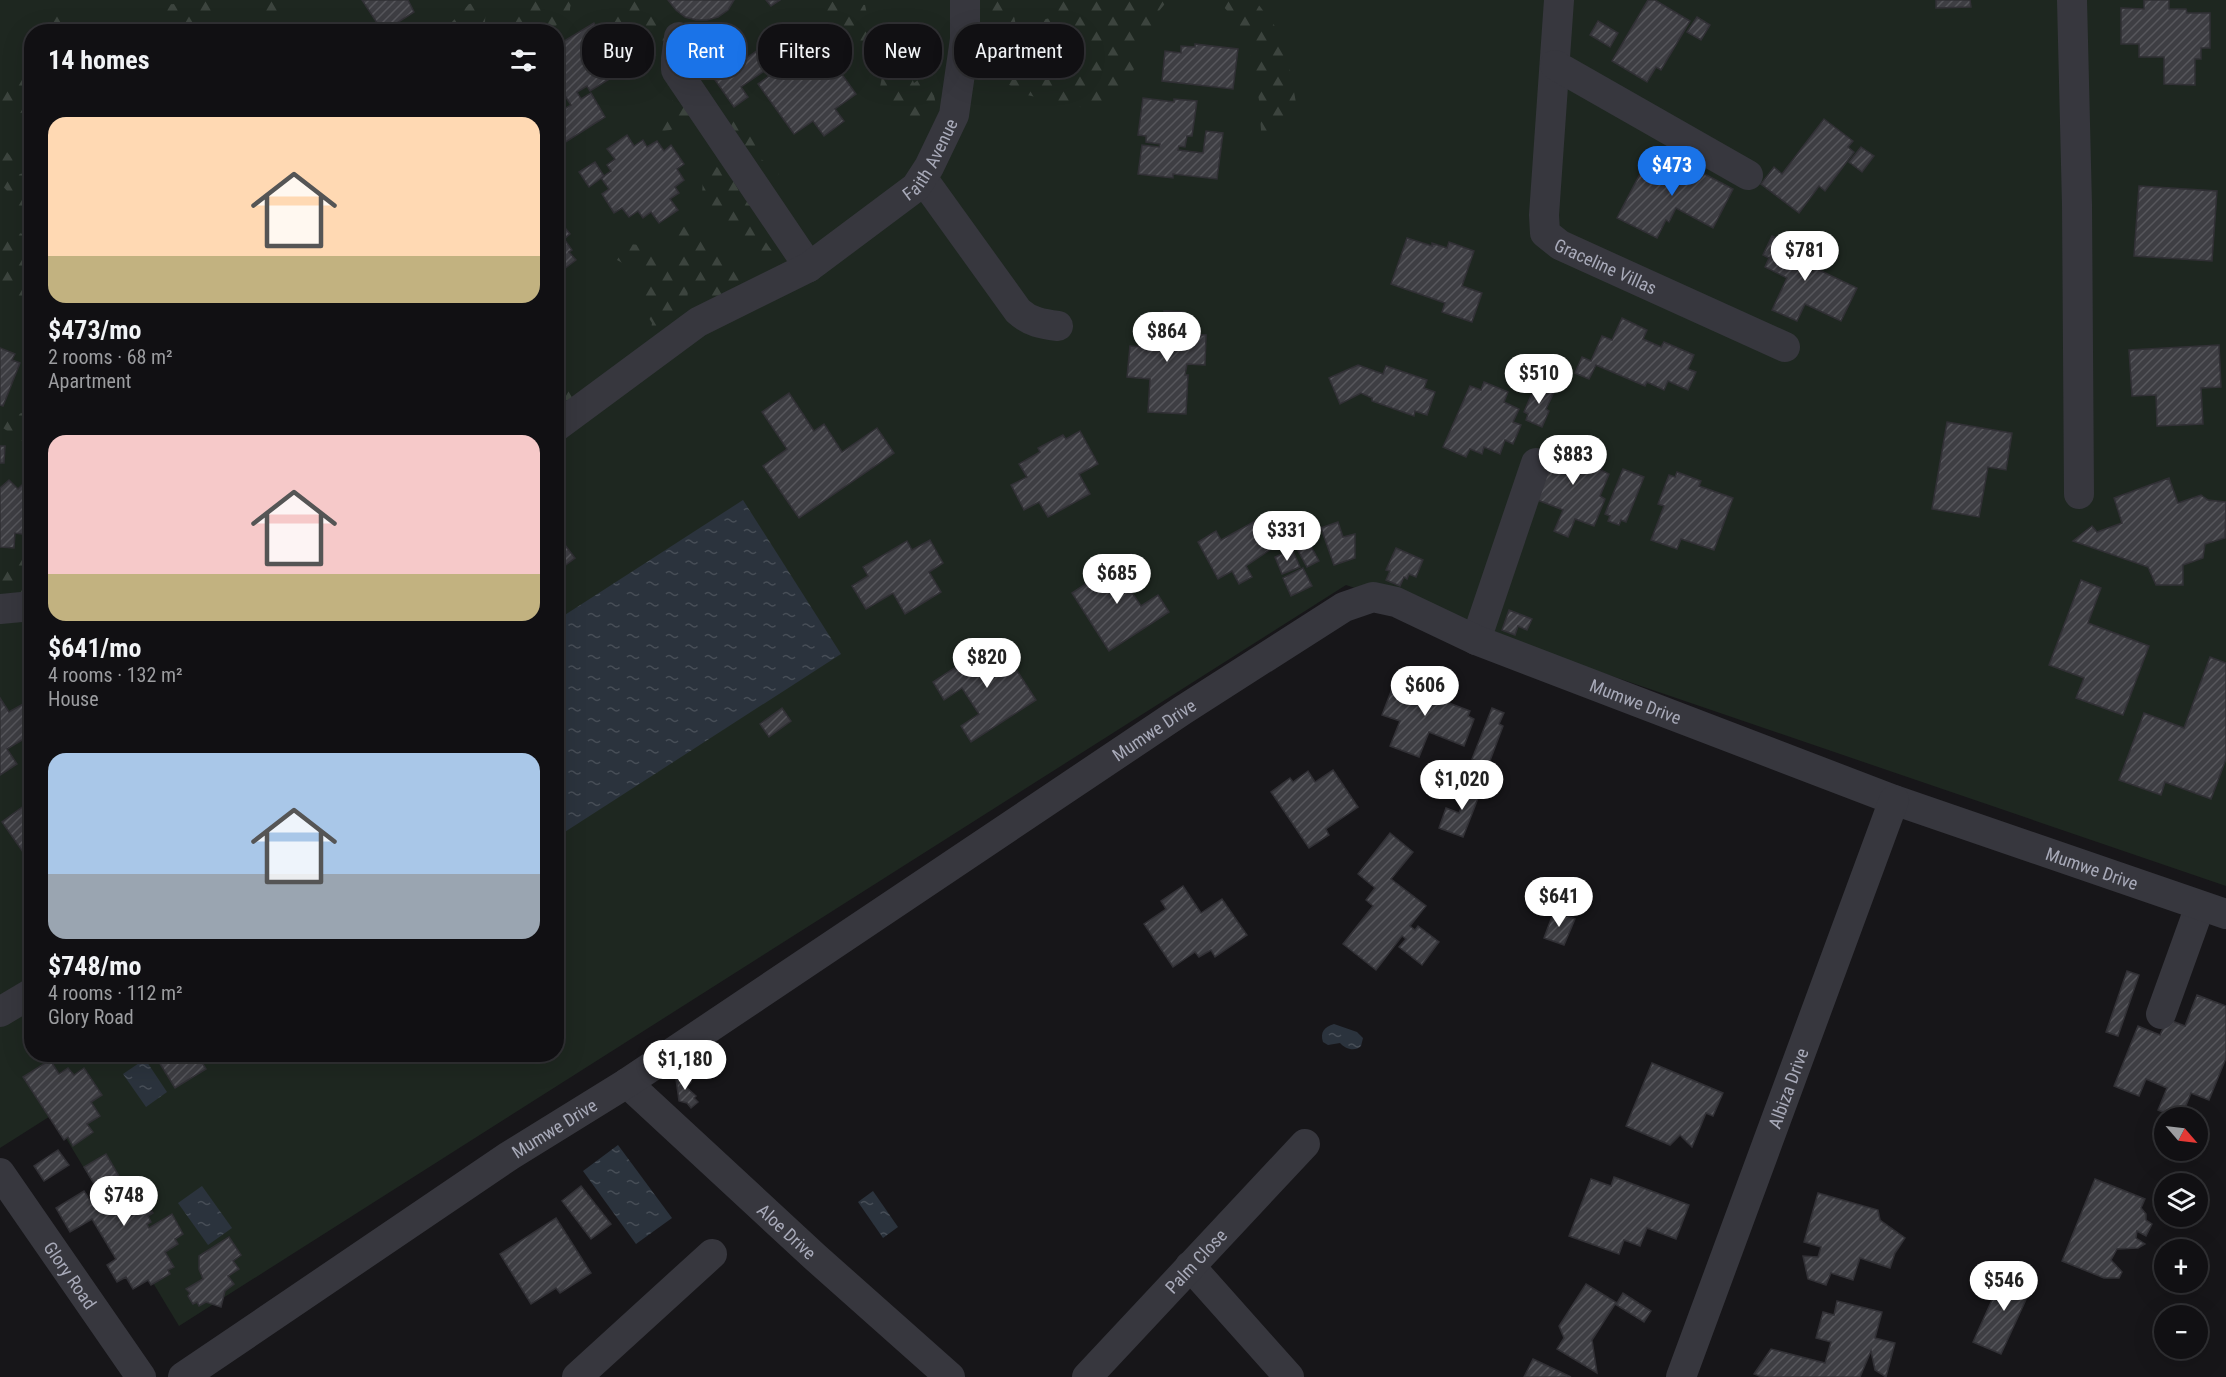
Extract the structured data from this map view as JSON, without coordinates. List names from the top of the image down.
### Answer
{
  "streets": {
    "street": [
      "Faith Avenue",
      "Graceline Villas",
      "Mumwe Drive",
      "Albiza Drive",
      "Aloe Drive",
      "Palm Close",
      "Glory Road"
    ]
  },
  "crossings": [
    ["Mumwe Drive", "Albiza Drive"],
    ["Mumwe Drive", "Aloe Drive"]
  ],
  "north": "bottom right",
  "page": {
    "chip": [
      "Buy",
      "Rent",
      "Filters",
      "New",
      "Apartment"
    ],
    "heading": "14 homes",
    "list": [
      {
        "name": "$473/mo",
        "note": "2 rooms · 68 m² · Apartment"
      },
      {
        "name": "$641/mo",
        "note": "4 rooms · 132 m² · House"
      },
      {
        "name": "$748/mo",
        "note": "4 rooms · 112 m² · Glory Road"
      }
    ],
    "price": [
      "$473",
      "$781",
      "$864",
      "$510",
      "$883",
      "$331",
      "$685",
      "$820",
      "$606",
      "$1,020",
      "$641",
      "$1,180",
      "$748",
      "$546"
    ],
    "map_buttons": ["+", "−"]
  }
}
